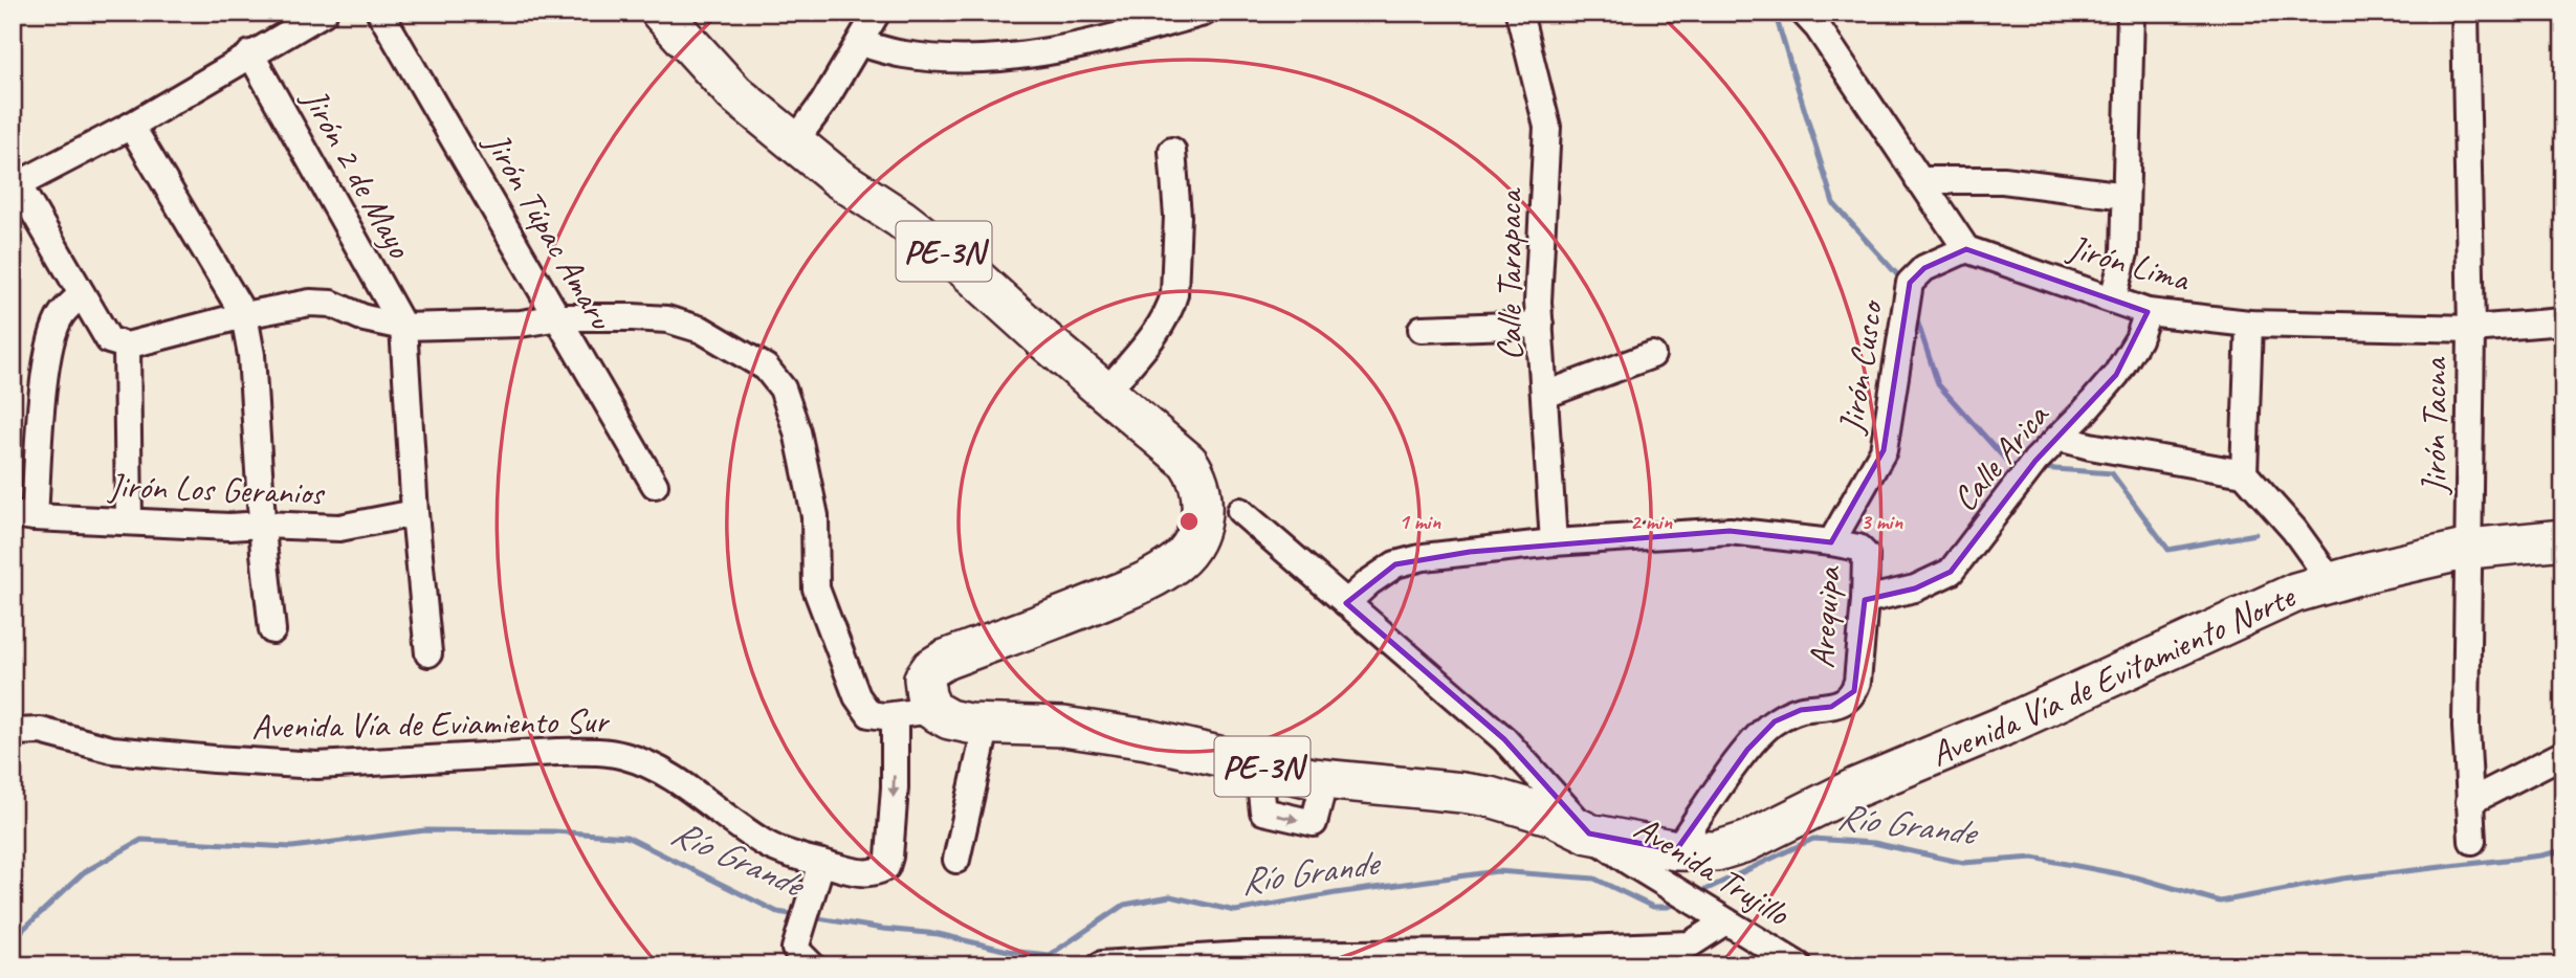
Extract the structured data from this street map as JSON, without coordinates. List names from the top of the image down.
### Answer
{
  "streets": {
    "highway": ["PE-3N", "Avenida Vía de Evitamiento Norte"],
    "street": [
      "Jirón 2 de Mayo",
      "Jirón Túpac Amaru",
      "Jirón Lima",
      "Calle Tarapaca",
      "Jirón Cusco",
      "Jirón Tacna",
      "Calle Arica",
      "Jirón Los Geranios",
      "Arequipa",
      "Avenida Vía de Eviamiento Sur",
      "Avenida Trujillo"
    ]
  },
  "crossings": [
    ["PE-3N", "Avenida Vía de Evitamiento Norte"],
    ["Jirón Lima", "Jirón Cusco"],
    ["Jirón Lima", "Jirón Tacna"],
    ["Jirón Lima", "Calle Arica"],
    ["Jirón Cusco", "Arequipa"],
    ["Jirón Tacna", "Avenida Vía de Evitamiento Norte"],
    ["Calle Arica", "Arequipa"],
    ["Arequipa", "Avenida Vía de Evitamiento Norte"],
    ["Arequipa", "Avenida Trujillo"],
    ["Avenida Vía de Evitamiento Norte", "Avenida Trujillo"]
  ],
  "water": ["Río Grande"],
  "rings": ["1 min", "2 min", "3 min"]
}
